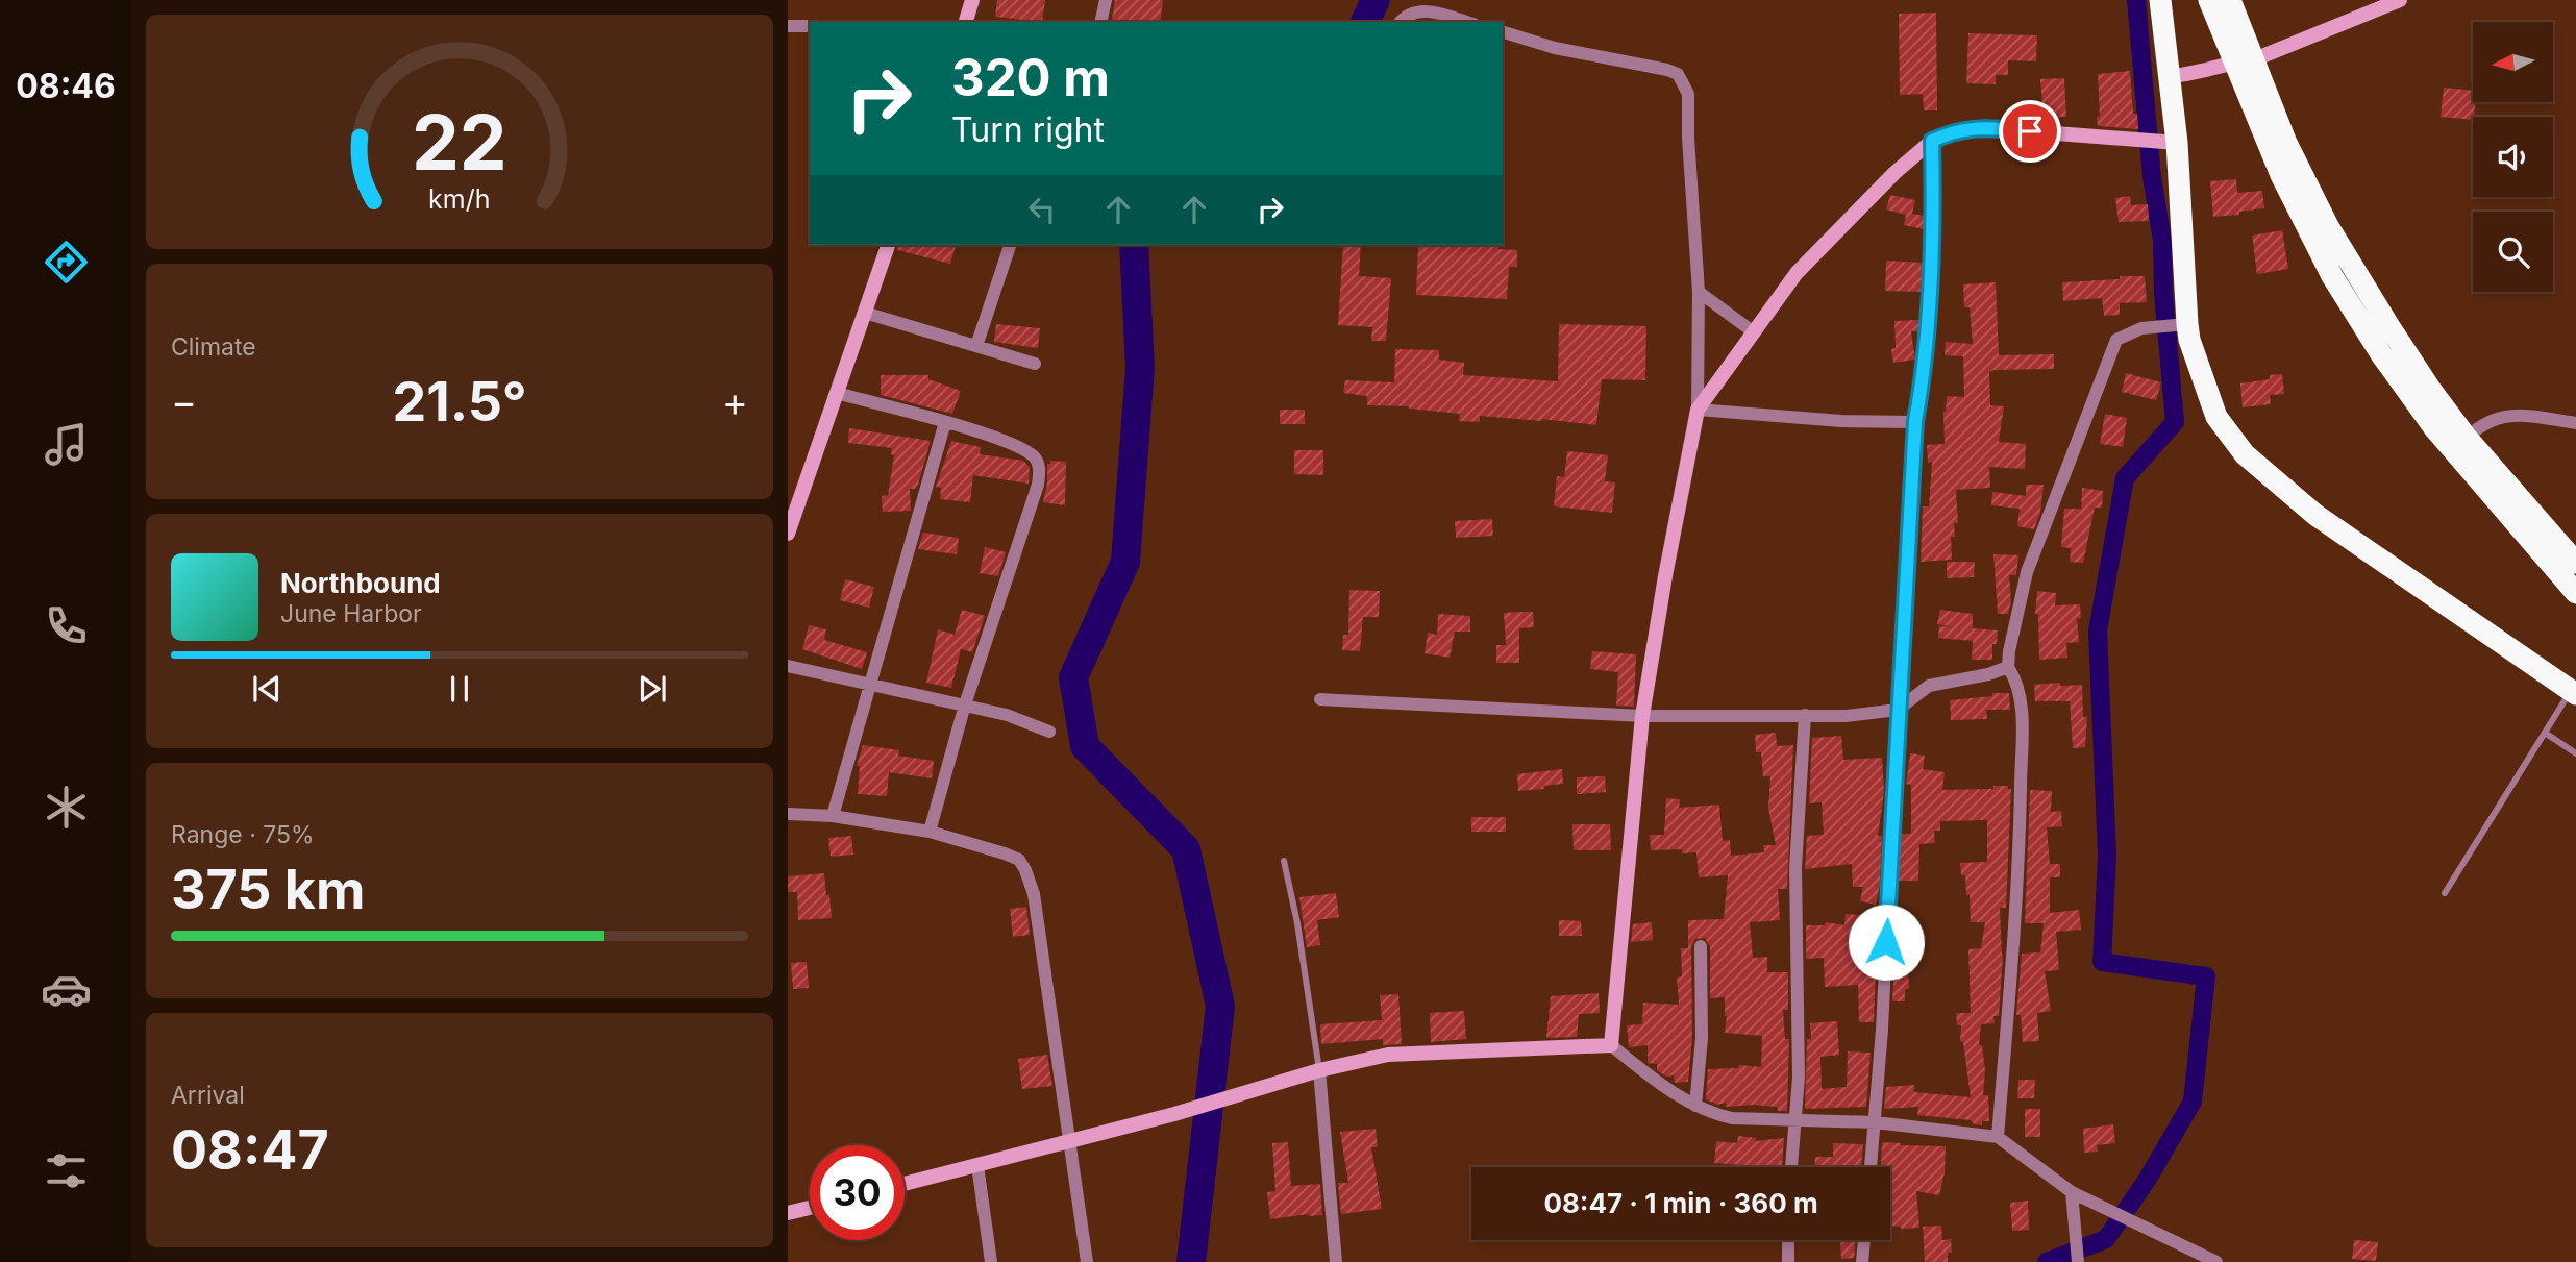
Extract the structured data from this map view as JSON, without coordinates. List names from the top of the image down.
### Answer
{
  "north": "left",
  "page": {
    "tabs": "08:46",
    "turn": ["320 m", "Turn right"],
    "tile": [
      "Climate",
      ["Range · 75%", "375 km"],
      ["Arrival", "08:47"]
    ],
    "heat": ["−", "21.5°", "+"],
    "song": ["Northbound", "June Harbor"],
    "limit": "30",
    "trip": "08:47 · 1 min · 360 m",
    "gauge": ["22", "km/h"]
  }
}
